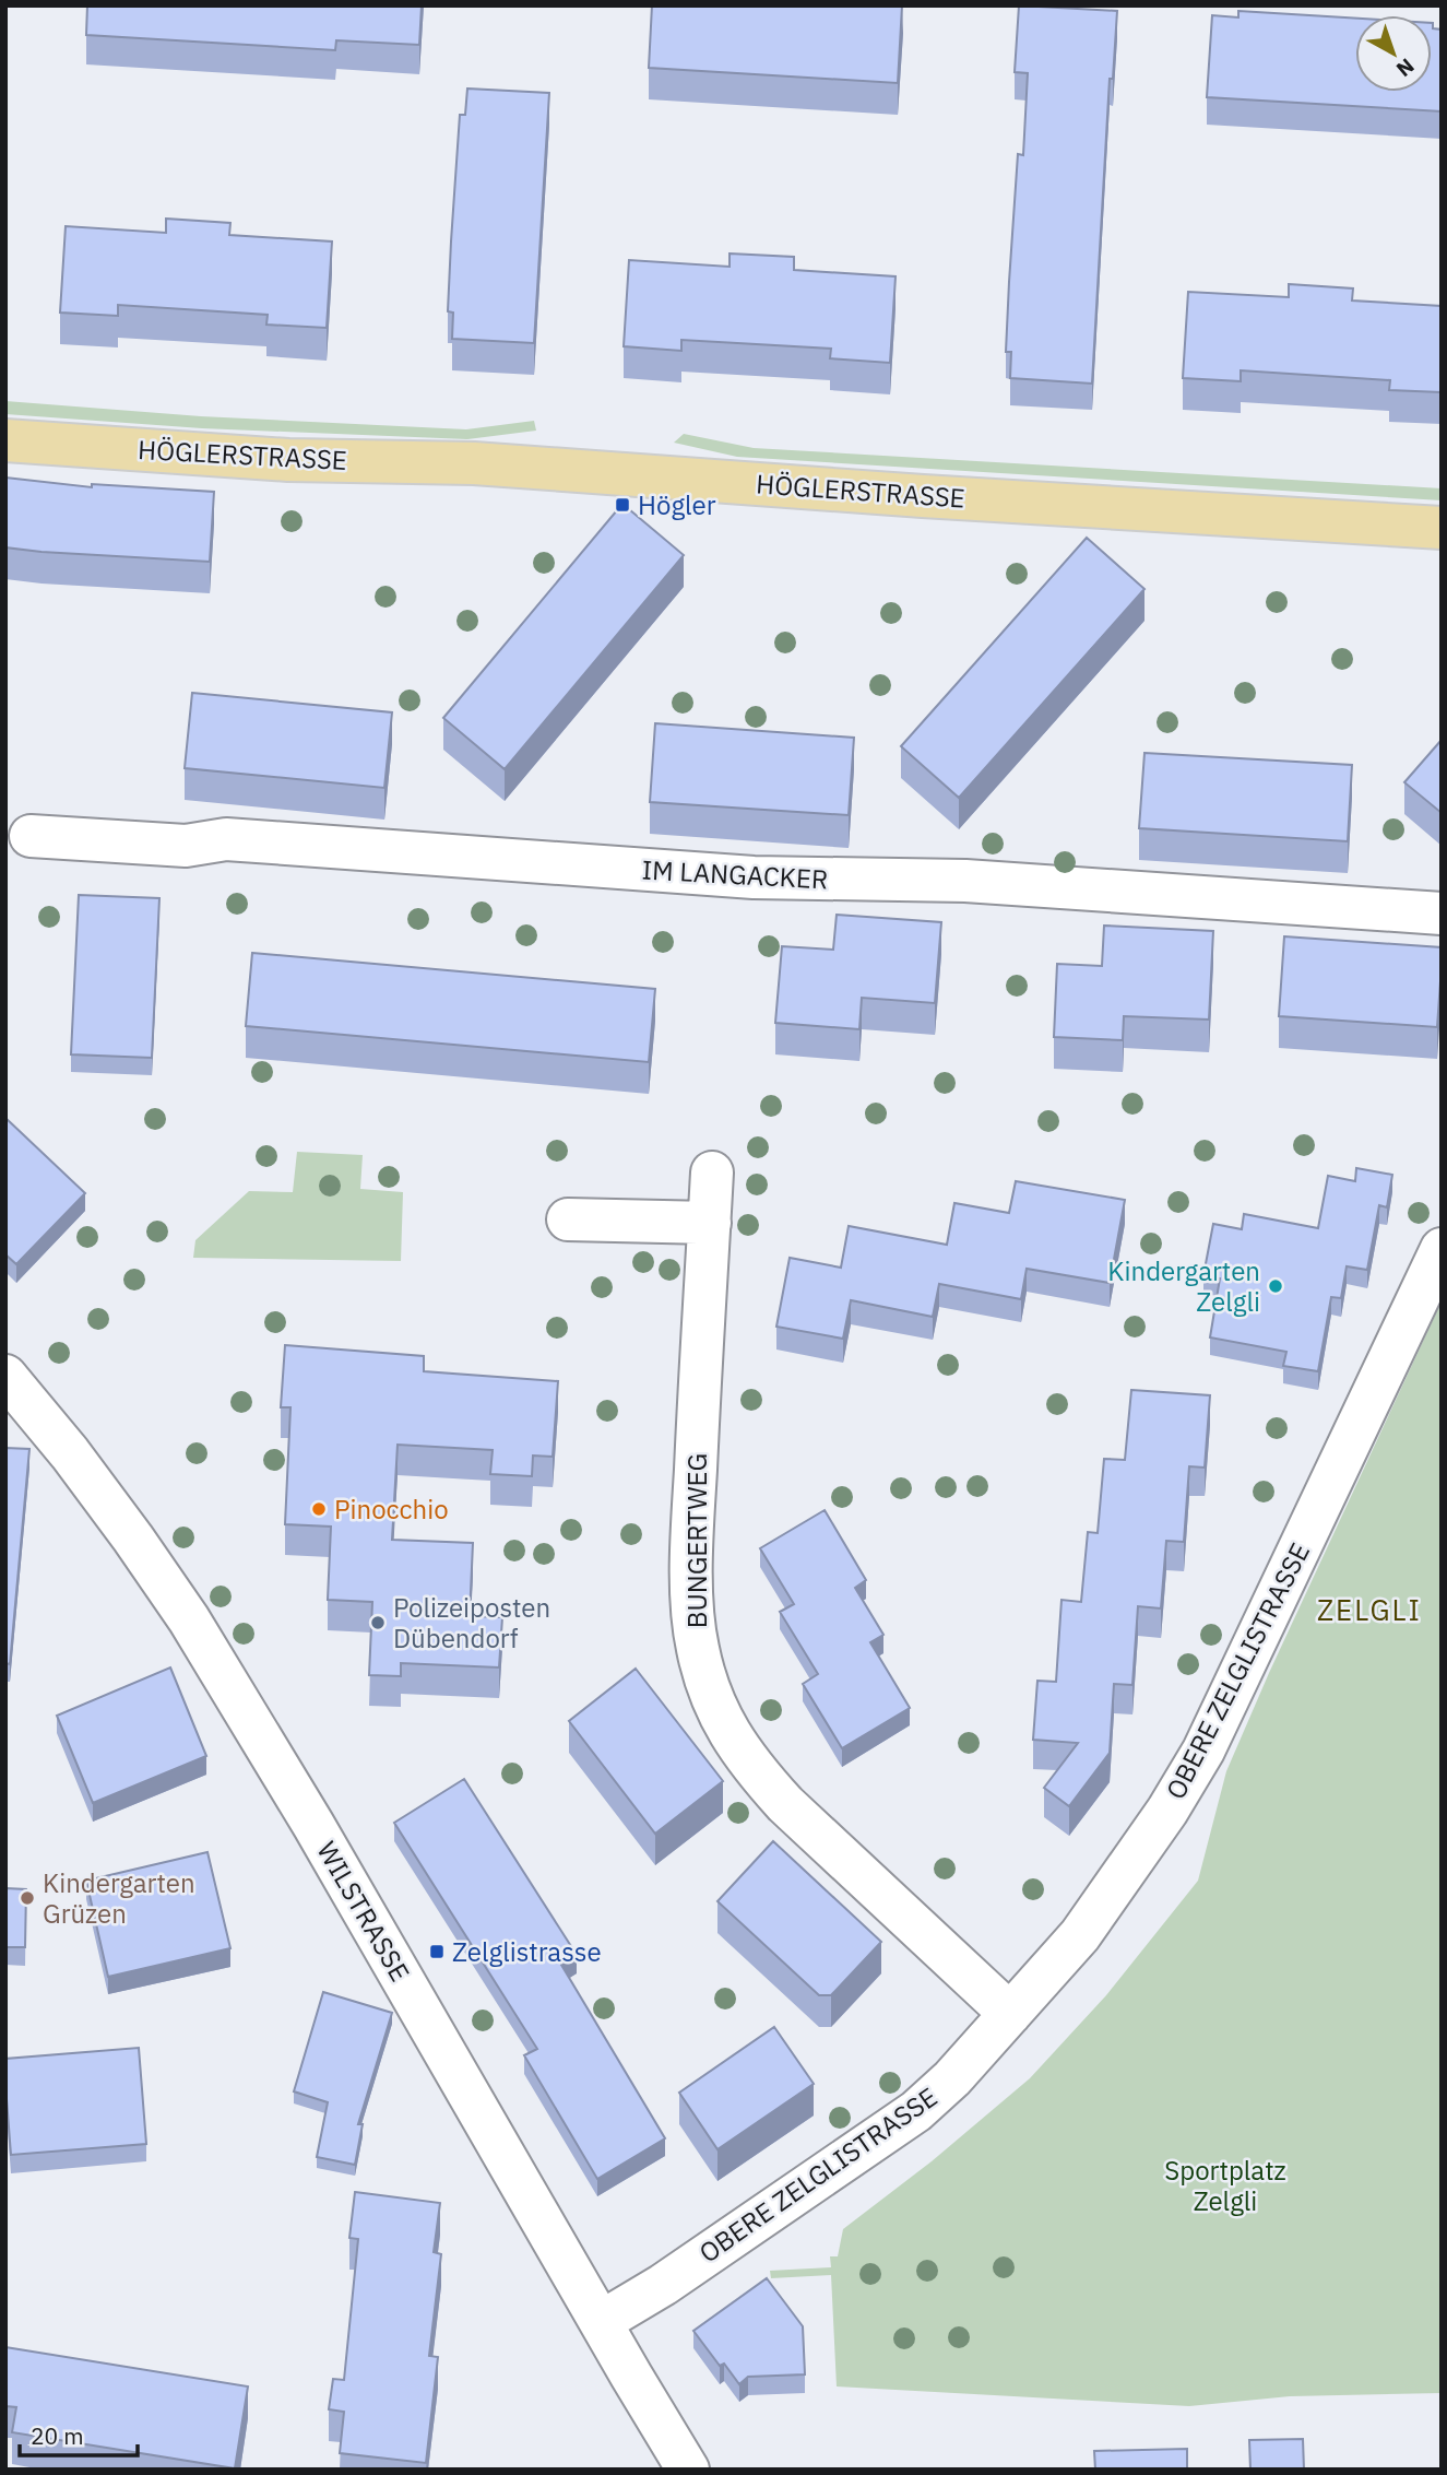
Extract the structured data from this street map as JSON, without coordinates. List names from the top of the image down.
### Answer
{
  "streets": {
    "main road": ["HÖGLERSTRASSE"],
    "street": [
      "IM LANGACKER",
      "BUNGERTWEG",
      "OBERE ZELGLISTRASSE",
      "WILSTRASSE"
    ]
  },
  "crossings": [
    ["BUNGERTWEG", "OBERE ZELGLISTRASSE"],
    ["OBERE ZELGLISTRASSE", "WILSTRASSE"]
  ],
  "districts": ["ZELGLI"],
  "parks": ["Sportplatz Zelgli"],
  "places": {
    "transit": ["Högler", "Zelglistrasse"],
    "other": [
      "Kindergarten Zelgli",
      "Pinocchio",
      "Polizeiposten Dübendorf",
      "Kindergarten Grüzen"
    ]
  },
  "scale_bar": "20 m",
  "north": "bottom right"
}
